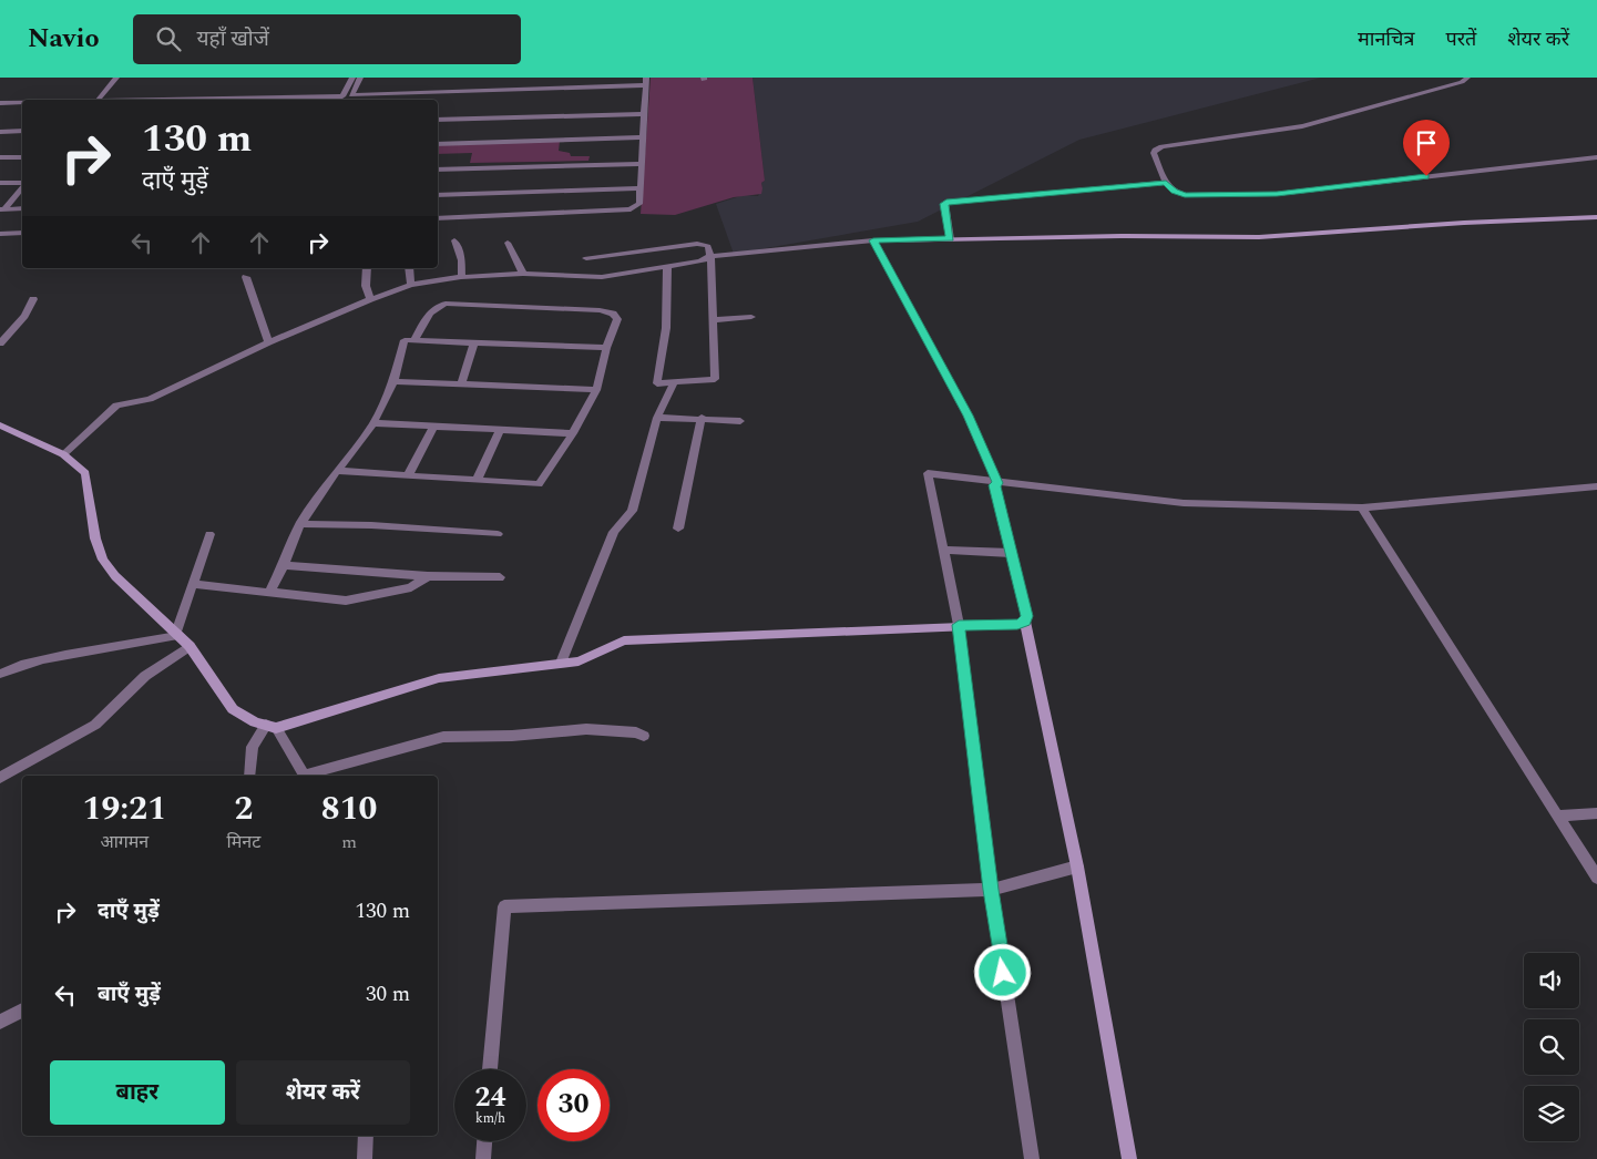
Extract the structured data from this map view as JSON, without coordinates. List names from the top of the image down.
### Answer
{
  "page": {
    "header": "Navio",
    "search": "यहाँ खोजें",
    "nav": ["मानचित्र", "परतें", "शेयर करें"],
    "turn": ["130 m", "दाएँ मुड़ें"],
    "eta": [
      "19:21",
      "आगमन",
      "2",
      "मिनट",
      "810",
      "m"
    ],
    "list": [
      {
        "name": "दाएँ मुड़ें",
        "value": "130 m"
      },
      {
        "name": "बाएँ मुड़ें",
        "value": "30 m"
      }
    ],
    "buttons": ["बाहर", "शेयर करें"],
    "speed": "24 km/h",
    "limit": "30"
  }
}
